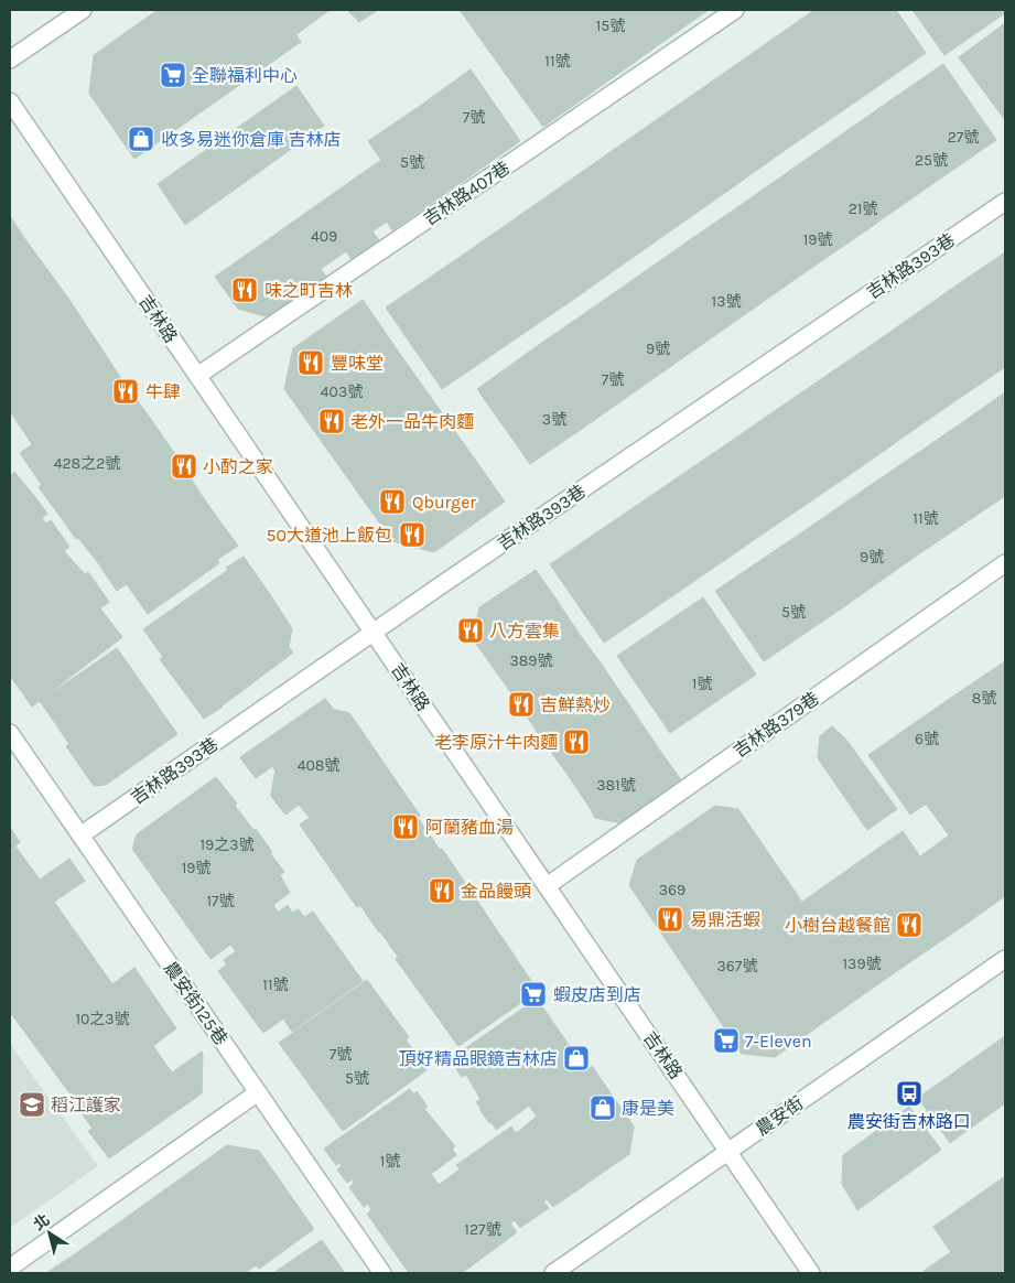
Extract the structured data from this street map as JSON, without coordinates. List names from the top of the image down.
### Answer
{
  "streets": {
    "street": [
      "吉林路407巷",
      "吉林路393巷",
      "吉林路",
      "吉林路379巷",
      "農安街125巷",
      "農安街"
    ]
  },
  "crossings": [
    ["吉林路407巷", "吉林路"],
    ["吉林路393巷", "吉林路"],
    ["吉林路393巷", "農安街125巷"],
    ["吉林路", "吉林路379巷"],
    ["吉林路", "農安街"]
  ],
  "places": {
    "supermarket": ["全聯福利中心", "蝦皮店到店", "7-Eleven"],
    "shop": ["收多易迷你倉庫 吉林店", "頂好精品眼鏡吉林店", "康是美"],
    "restaurant": [
      "味之町吉林",
      "豐味堂",
      "牛肆",
      "老外一品牛肉麵",
      "小酌之家",
      "Qburger",
      "50大道池上飯包",
      "八方雲集",
      "吉鮮熱炒",
      "老李原汁牛肉麵",
      "阿蘭豬血湯",
      "金品饅頭",
      "易鼎活蝦",
      "小樹台越餐館"
    ],
    "bus stop": ["農安街吉林路口"],
    "school or university": ["稻江護家"]
  },
  "house_numbers": [
    "15號",
    "11號",
    "7號",
    "27號",
    "25號",
    "5號",
    "21號",
    "409",
    "19號",
    "13號",
    "9號",
    "7號",
    "403號",
    "3號",
    "428之2號",
    "11號",
    "9號",
    "5號",
    "389號",
    "1號",
    "8號",
    "6號",
    "408號",
    "381號",
    "19之3號",
    "19號",
    "369",
    "17號",
    "139號",
    "367號",
    "11號",
    "10之3號",
    "7號",
    "5號",
    "1號",
    "127號"
  ],
  "north": "top left"
}
